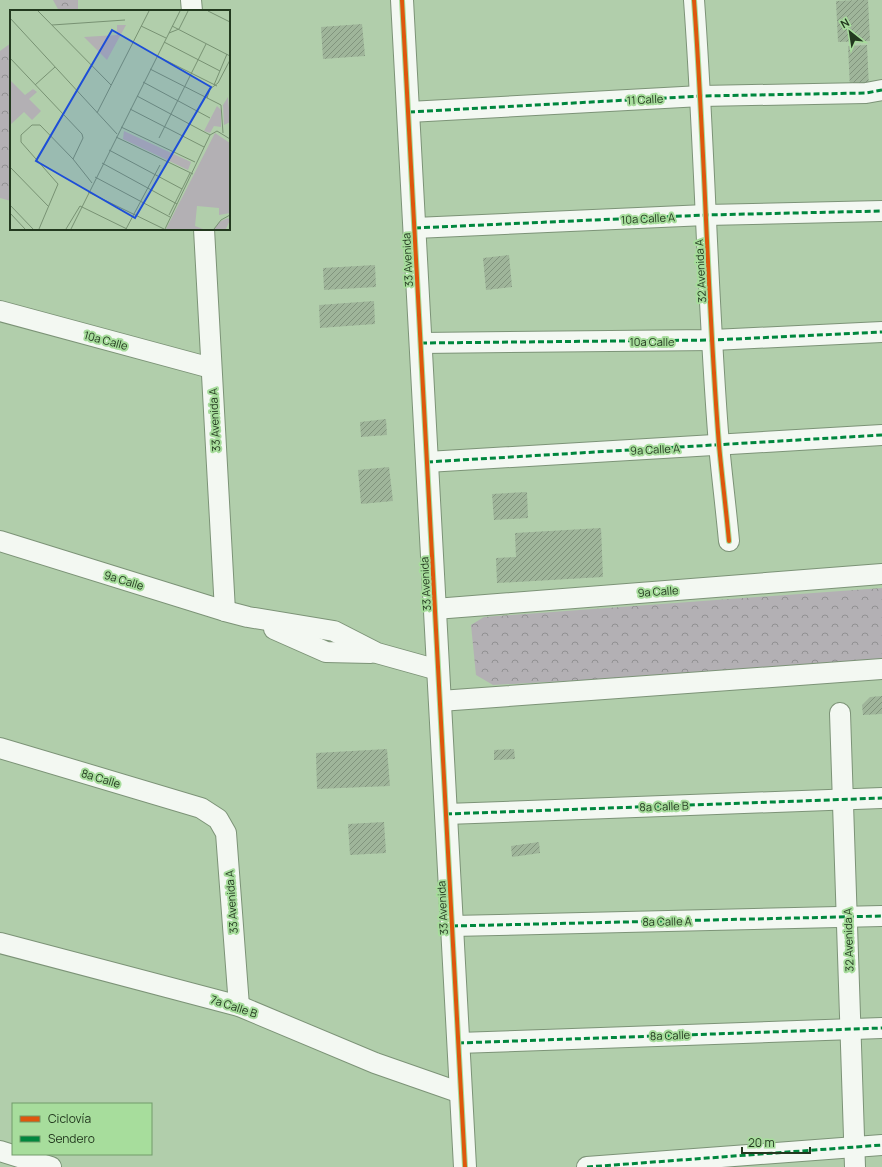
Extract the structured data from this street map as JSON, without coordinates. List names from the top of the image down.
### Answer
{
  "streets": {
    "street": [
      "11 Calle",
      "10a Calle A",
      "33 Avenida",
      "32 Avenida A",
      "10a Calle",
      "33 Avenida A",
      "9a Calle A",
      "9a Calle",
      "8a Calle",
      "8a Calle B",
      "8a Calle A",
      "7a Calle B"
    ]
  },
  "crossings": [
    ["11 Calle", "33 Avenida"],
    ["11 Calle", "32 Avenida A"],
    ["10a Calle A", "33 Avenida"],
    ["10a Calle A", "32 Avenida A"],
    ["33 Avenida", "10a Calle"],
    ["33 Avenida", "9a Calle A"],
    ["33 Avenida", "9a Calle"],
    ["33 Avenida", "8a Calle"],
    ["33 Avenida", "8a Calle B"],
    ["33 Avenida", "8a Calle A"],
    ["33 Avenida", "7a Calle B"],
    ["32 Avenida A", "10a Calle"],
    ["32 Avenida A", "9a Calle A"],
    ["32 Avenida A", "8a Calle"],
    ["32 Avenida A", "8a Calle B"],
    ["32 Avenida A", "8a Calle A"],
    ["10a Calle", "33 Avenida A"],
    ["33 Avenida A", "9a Calle"],
    ["33 Avenida A", "8a Calle"],
    ["33 Avenida A", "7a Calle B"]
  ],
  "legend": ["Ciclovía", "Sendero"],
  "scale_bar": "20 m",
  "north": "top left"
}
